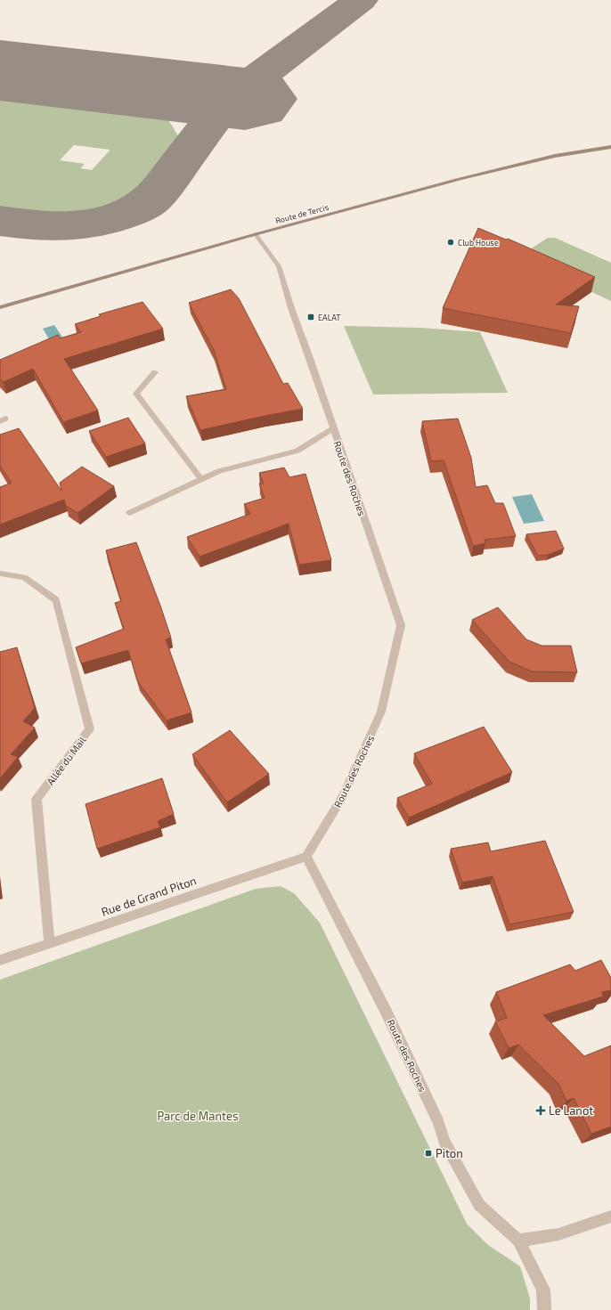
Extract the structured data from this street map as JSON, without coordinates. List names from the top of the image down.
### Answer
{
  "streets": {
    "main road": ["Route de Tercis"],
    "street": ["Route des Roches", "Allée du Mail", "Rue de Grand Piton"]
  },
  "crossings": [
    ["Route de Tercis", "Route des Roches"],
    ["Route des Roches", "Rue de Grand Piton"],
    ["Allée du Mail", "Rue de Grand Piton"]
  ],
  "parks": ["Parc de Mantes"],
  "places": {
    "other": ["Club House"],
    "transit": ["EALAT", "Piton"],
    "health": ["Le Lanot"]
  }
}
